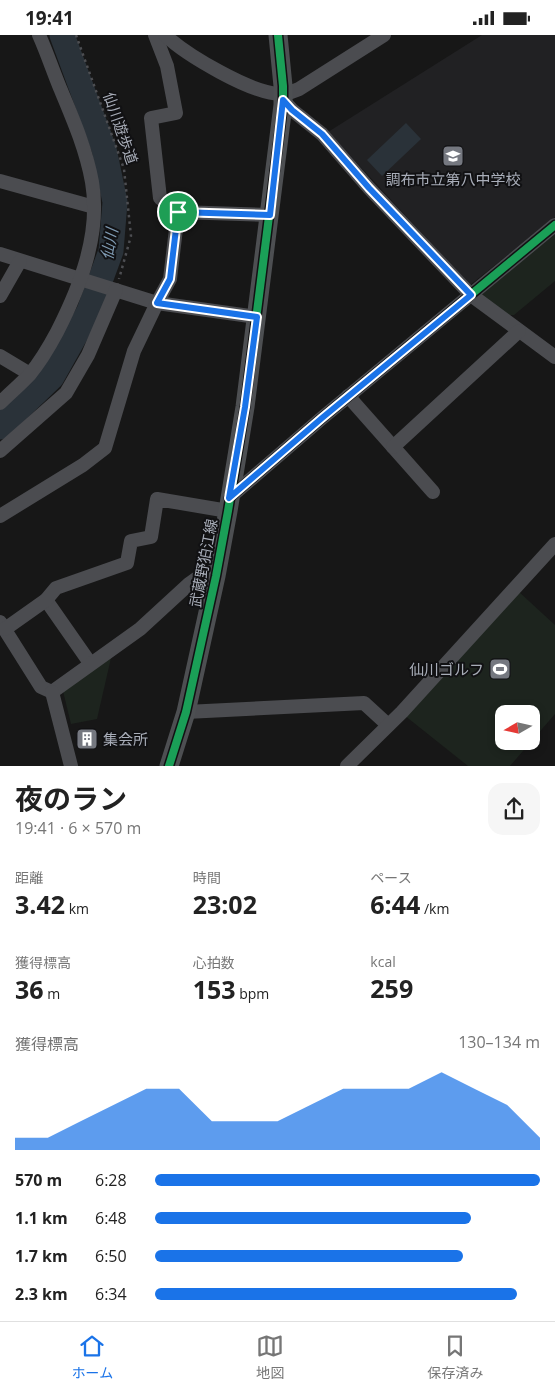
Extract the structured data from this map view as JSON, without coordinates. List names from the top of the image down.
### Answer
{
  "streets": {
    "main road": ["武蔵野狛江線"],
    "path": ["仙川遊歩道"]
  },
  "water": ["仙川"],
  "places": {
    "school or university": ["調布市立第八中学校"],
    "sports": ["仙川ゴルフ"],
    "building": ["集会所"]
  },
  "north": "left",
  "page": {
    "status": "19:41",
    "heading": ["夜のラン", "19:41 · 6 × 570 m"],
    "stats": [
      ["距離", "3.42 km"],
      ["時間", "23:02"],
      ["ペース", "6:44 /km"],
      ["獲得標高", "36 m"],
      ["心拍数", "153 bpm"],
      ["kcal", "259"]
    ],
    "chart": ["獲得標高", "130–134 m"],
    "list": [
      {
        "name": "570 m",
        "note": "6:28"
      },
      {
        "name": "1.1 km",
        "note": "6:48"
      },
      {
        "name": "1.7 km",
        "note": "6:50"
      },
      {
        "name": "2.3 km",
        "note": "6:34"
      }
    ],
    "tabs": ["ホーム", "地図", "保存済み"]
  }
}
